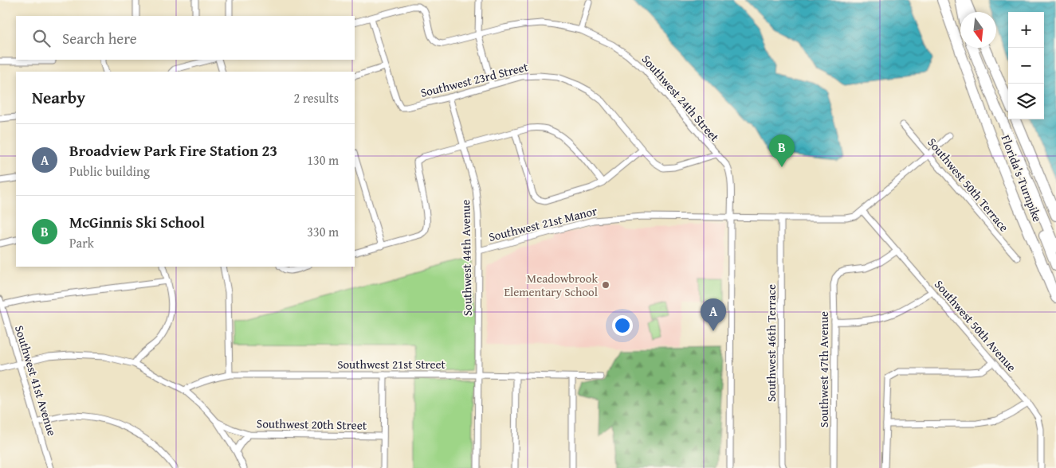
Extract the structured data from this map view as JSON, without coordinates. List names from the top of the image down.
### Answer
{
  "streets": {
    "highway": ["Florida's Turnpike"],
    "street": [
      "Southwest 23rd Street",
      "Southwest 24th Street",
      "Southwest 50th Terrace",
      "Southwest 21st Manor",
      "Southwest 44th Avenue",
      "Southwest 50th Avenue",
      "Southwest 46th Terrace",
      "Southwest 21st Street",
      "Southwest 47th Avenue",
      "Southwest 41st Avenue",
      "Southwest 20th Street"
    ]
  },
  "crossings": [
    ["Southwest 23rd Street", "Southwest 24th Street"],
    ["Southwest 23rd Street", "Southwest 44th Avenue"],
    ["Southwest 24th Street", "Southwest 21st Manor"],
    ["Southwest 21st Manor", "Southwest 44th Avenue"],
    ["Southwest 44th Avenue", "Southwest 21st Street"],
    ["Southwest 50th Avenue", "Southwest 47th Avenue"]
  ],
  "places": ["Meadowbrook Elementary School"],
  "north": "bottom",
  "page": {
    "map_buttons": ["+", "−"],
    "search": "Search here",
    "heading": ["Nearby", "2 results"],
    "list": [
      {
        "mark": "A",
        "name": "Broadview Park Fire Station 23",
        "note": "Public building",
        "value": "130 m"
      },
      {
        "mark": "B",
        "name": "McGinnis Ski School",
        "note": "Park",
        "value": "330 m"
      }
    ],
    "pins": ["B", "A"]
  }
}
